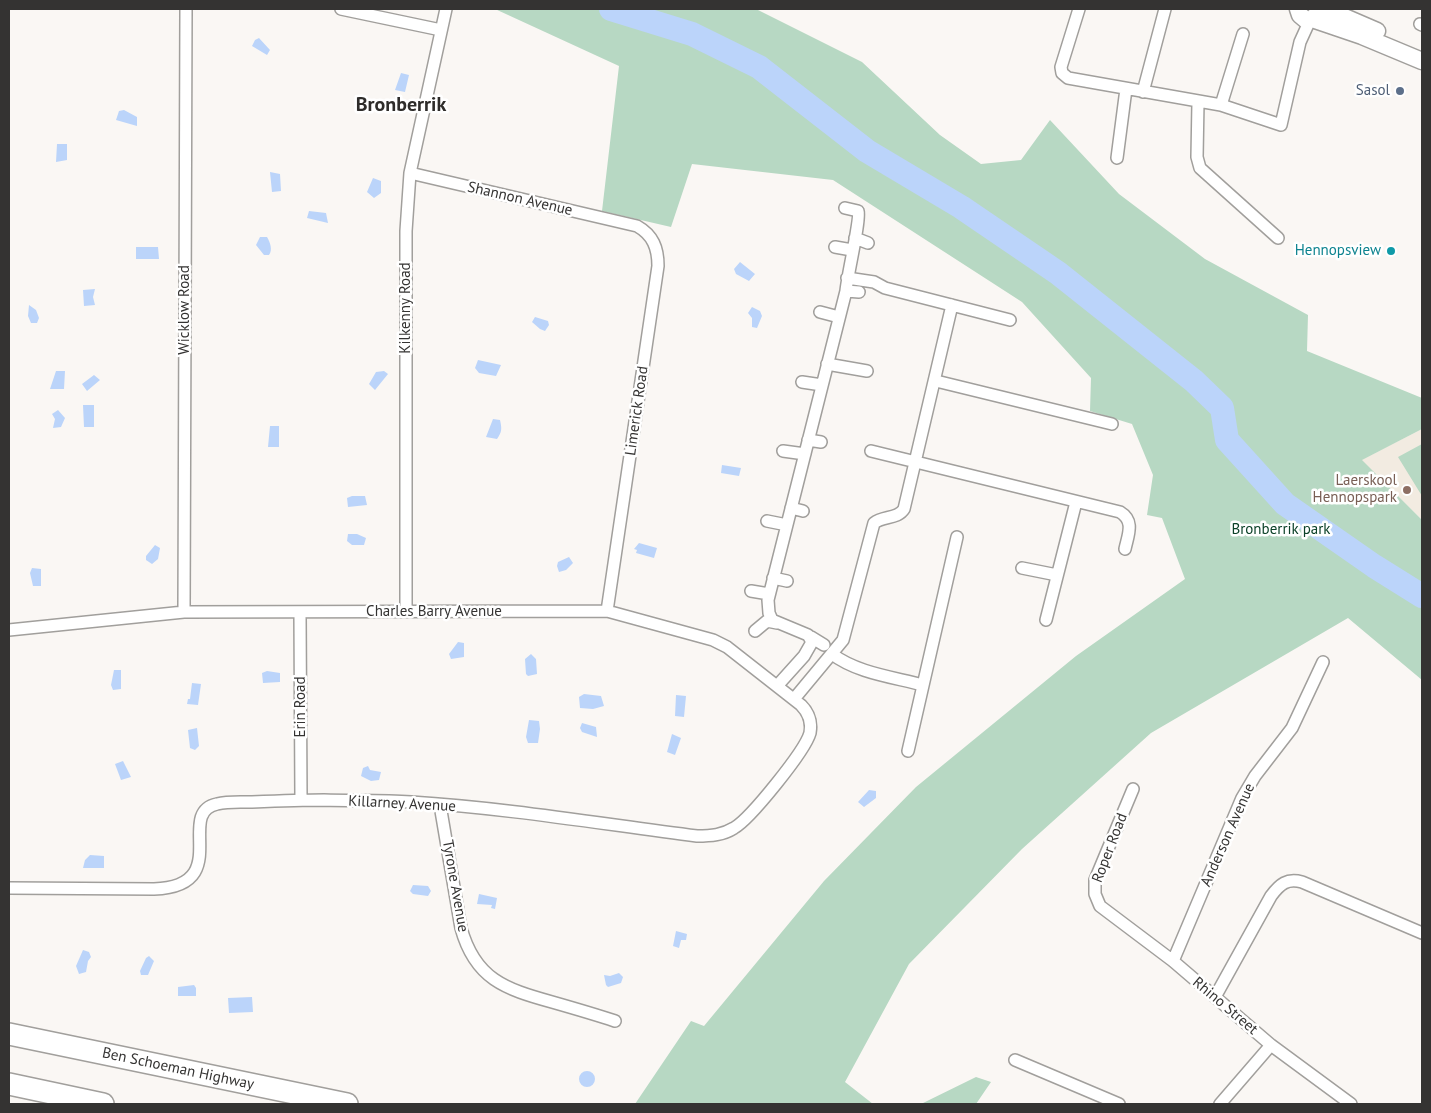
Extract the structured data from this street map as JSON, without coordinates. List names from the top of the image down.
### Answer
{
  "streets": {
    "highway": ["Ben Schoeman Highway"],
    "street": [
      "Shannon Avenue",
      "Kilkenny Road",
      "Wicklow Road",
      "Limerick Road",
      "Charles Barry Avenue",
      "Erin Road",
      "Killarney Avenue",
      "Anderson Avenue",
      "Roper Road",
      "Tyrone Avenue",
      "Rhino Street"
    ]
  },
  "crossings": [
    ["Shannon Avenue", "Kilkenny Road"],
    ["Shannon Avenue", "Limerick Road"],
    ["Kilkenny Road", "Charles Barry Avenue"],
    ["Wicklow Road", "Charles Barry Avenue"],
    ["Limerick Road", "Charles Barry Avenue"],
    ["Charles Barry Avenue", "Erin Road"],
    ["Charles Barry Avenue", "Killarney Avenue"],
    ["Erin Road", "Killarney Avenue"],
    ["Killarney Avenue", "Tyrone Avenue"],
    ["Anderson Avenue", "Rhino Street"],
    ["Roper Road", "Rhino Street"]
  ],
  "districts": ["Bronberrik"],
  "parks": ["Bronberrik park"],
  "places": ["Sasol", "Hennopsview", "Laerskool Hennopspark"]
}
